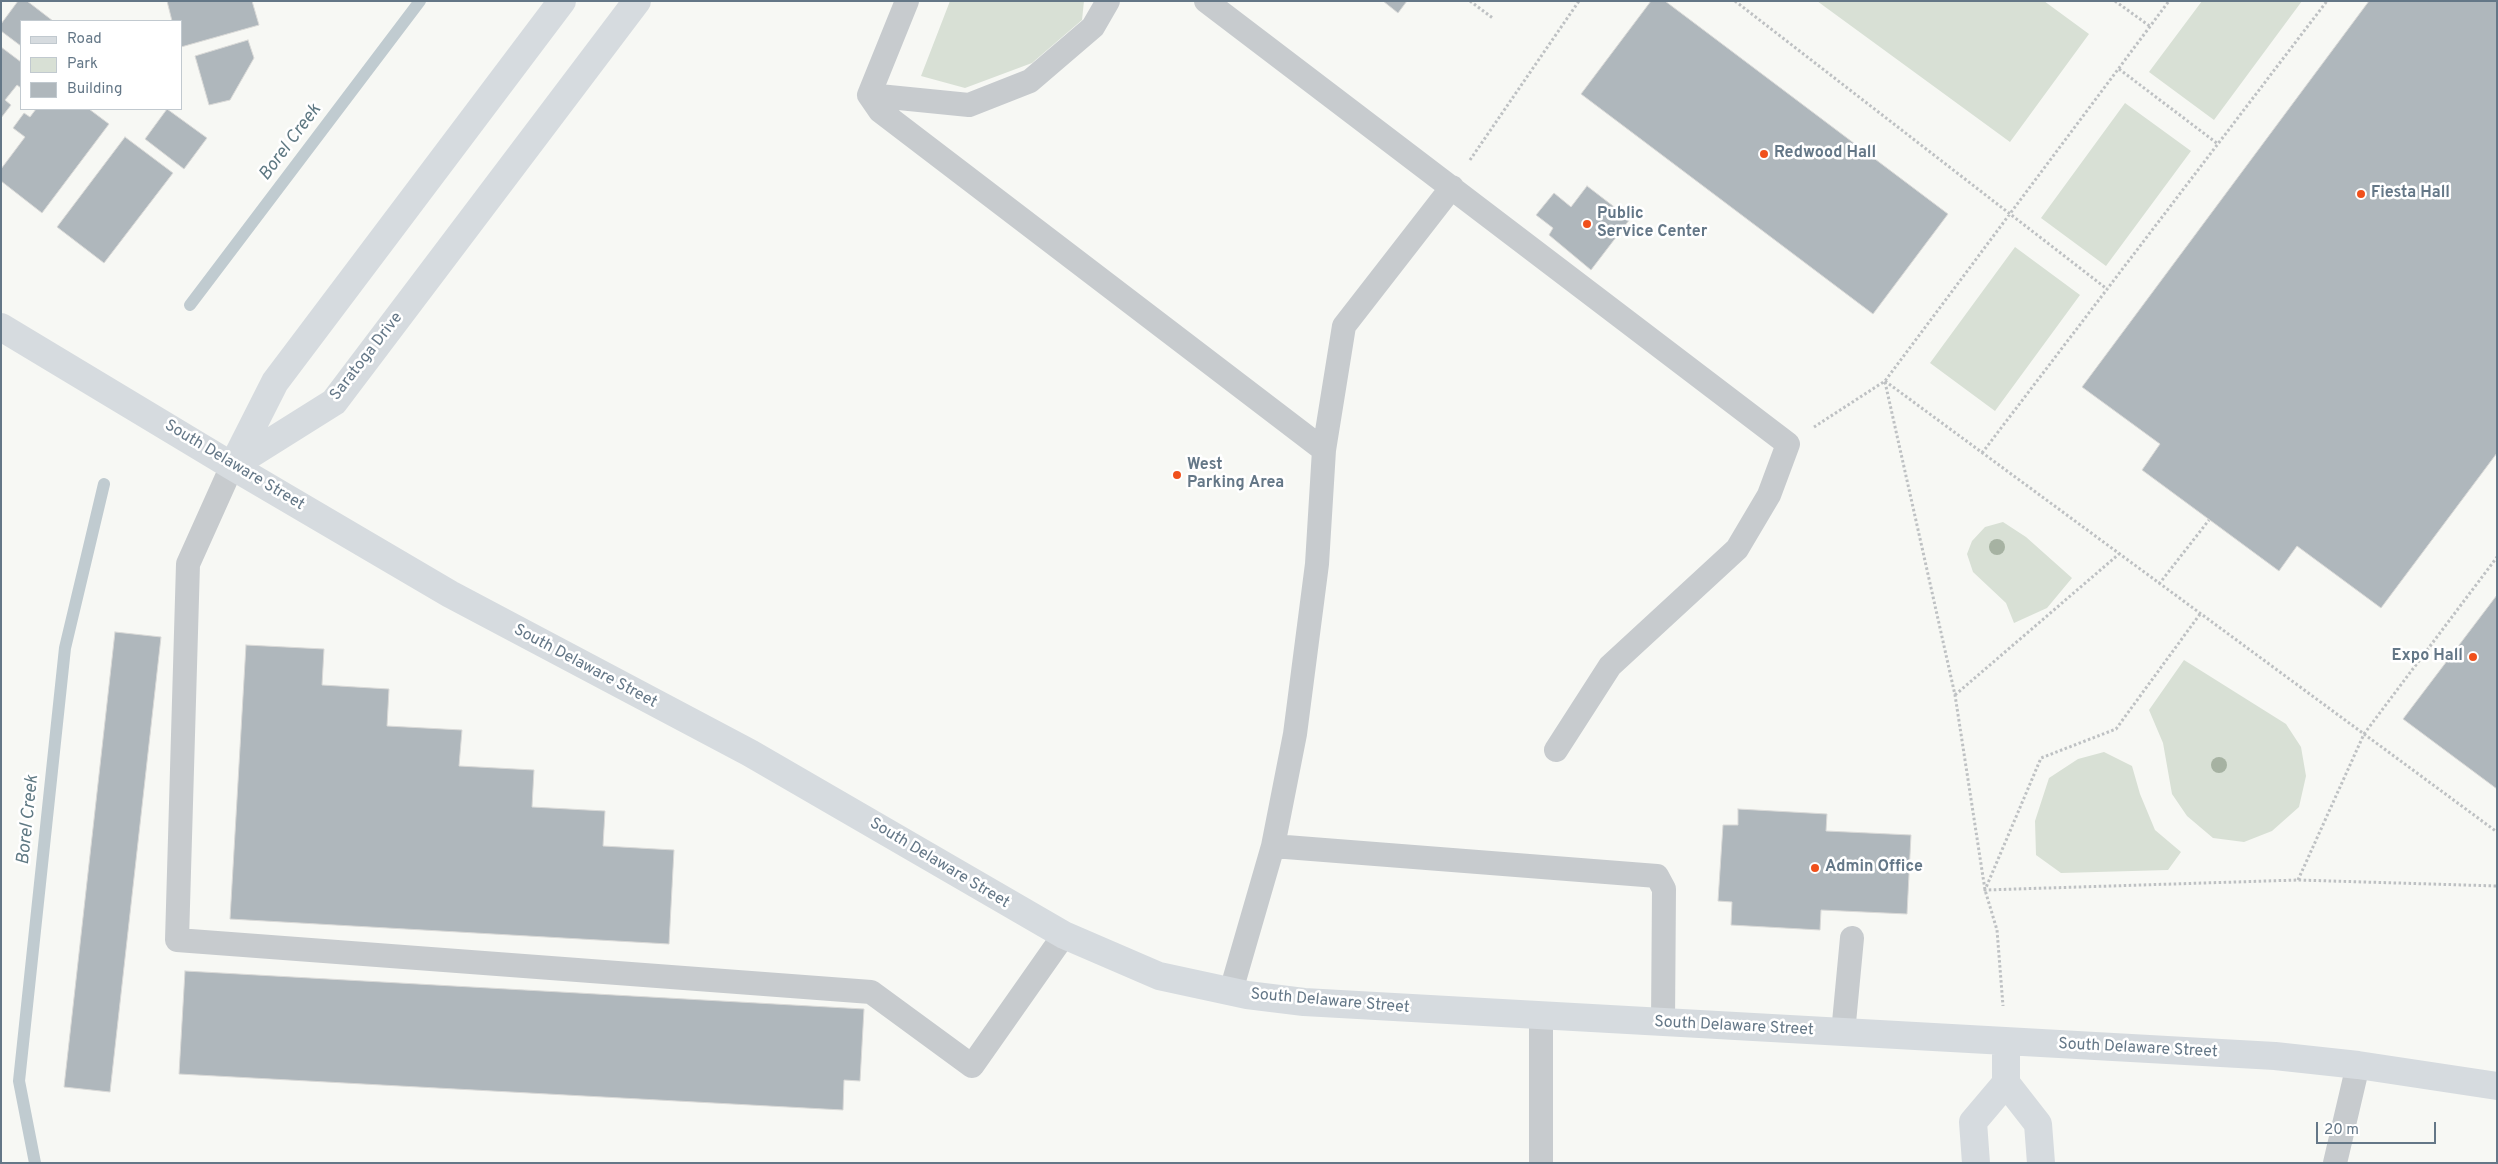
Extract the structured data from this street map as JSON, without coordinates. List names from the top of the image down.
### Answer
{
  "streets": {
    "main road": ["Saratoga Drive", "South Delaware Street"]
  },
  "crossings": [
    ["Saratoga Drive", "South Delaware Street"]
  ],
  "water": ["Borel Creek"],
  "places": [
    "Redwood Hall",
    "Fiesta Hall",
    "Public Service Center",
    "West Parking Area",
    "Expo Hall",
    "Admin Office"
  ],
  "legend": ["Road", "Park", "Building"],
  "scale_bar": "20 m"
}
